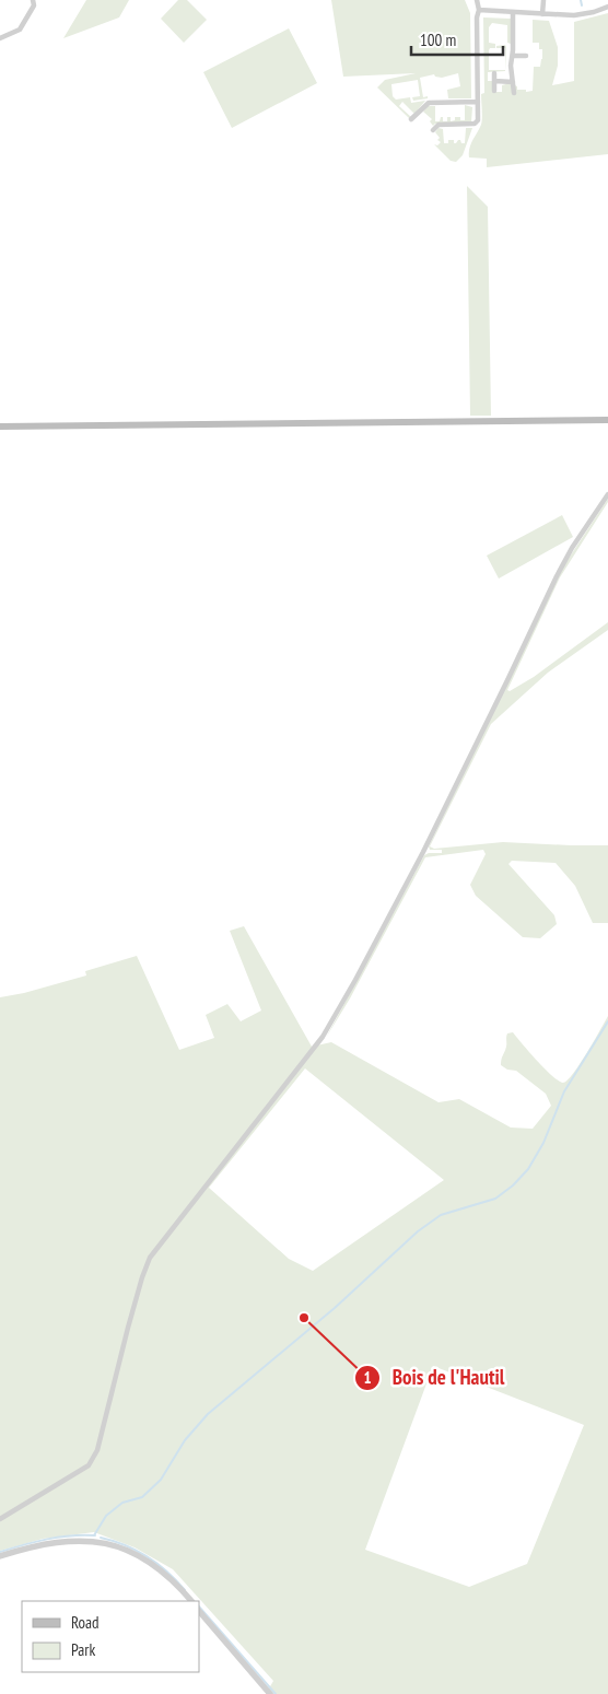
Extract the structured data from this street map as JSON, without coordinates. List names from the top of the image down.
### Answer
{
  "places": ["Bois de l'Hautil"],
  "legend": ["Road", "Park"],
  "scale_bar": "100 m"
}
